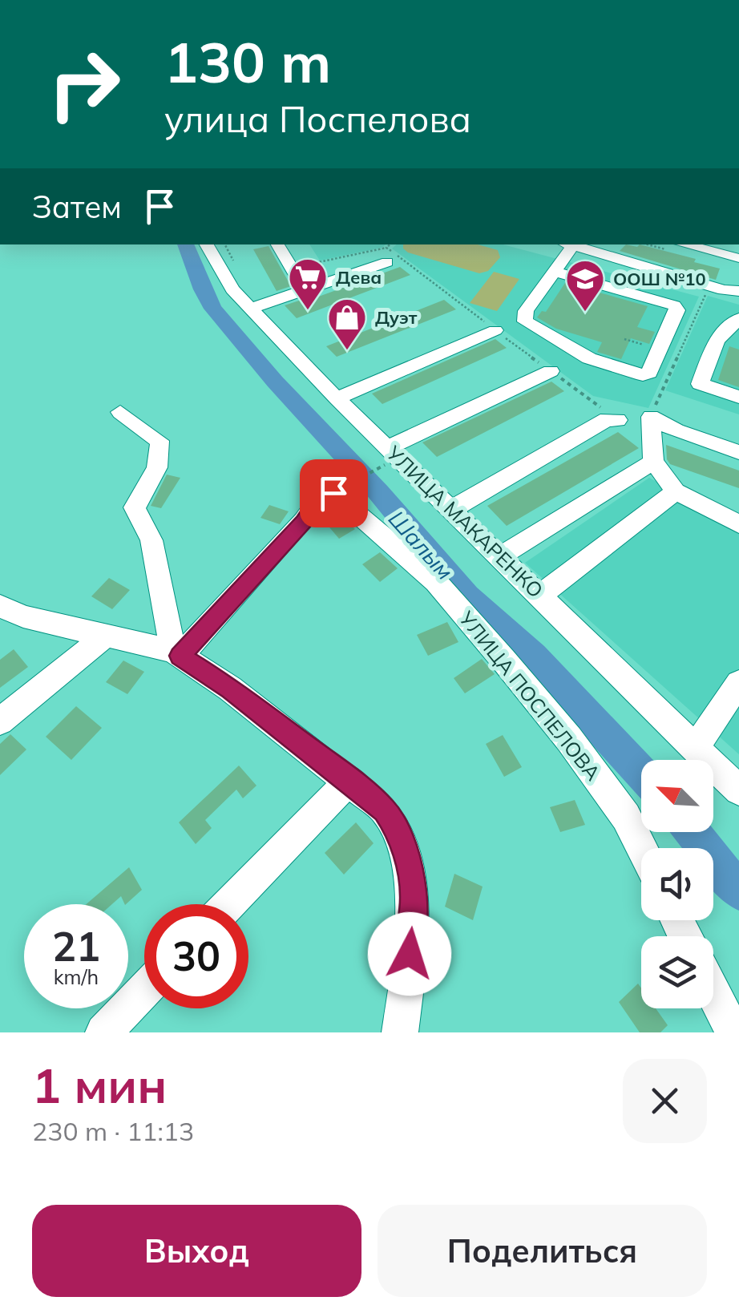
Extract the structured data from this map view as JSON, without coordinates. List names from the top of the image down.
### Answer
{
  "streets": {
    "street": ["УЛИЦА МАКАРЕНКО", "УЛИЦА ПОСПЕЛОВА"]
  },
  "water": ["Шалым"],
  "places": {
    "supermarket": ["Дева"],
    "school or university": ["ООШ №10"],
    "shop": ["Дуэт"]
  },
  "north": "top left",
  "page": {
    "turn": ["130 m", "улица Поспелова"],
    "then": "Затем",
    "speed": "21 km/h",
    "limit": "30",
    "heading": ["1 мин", "230 m · 11:13"],
    "buttons": ["Выход", "Поделиться"]
  }
}
